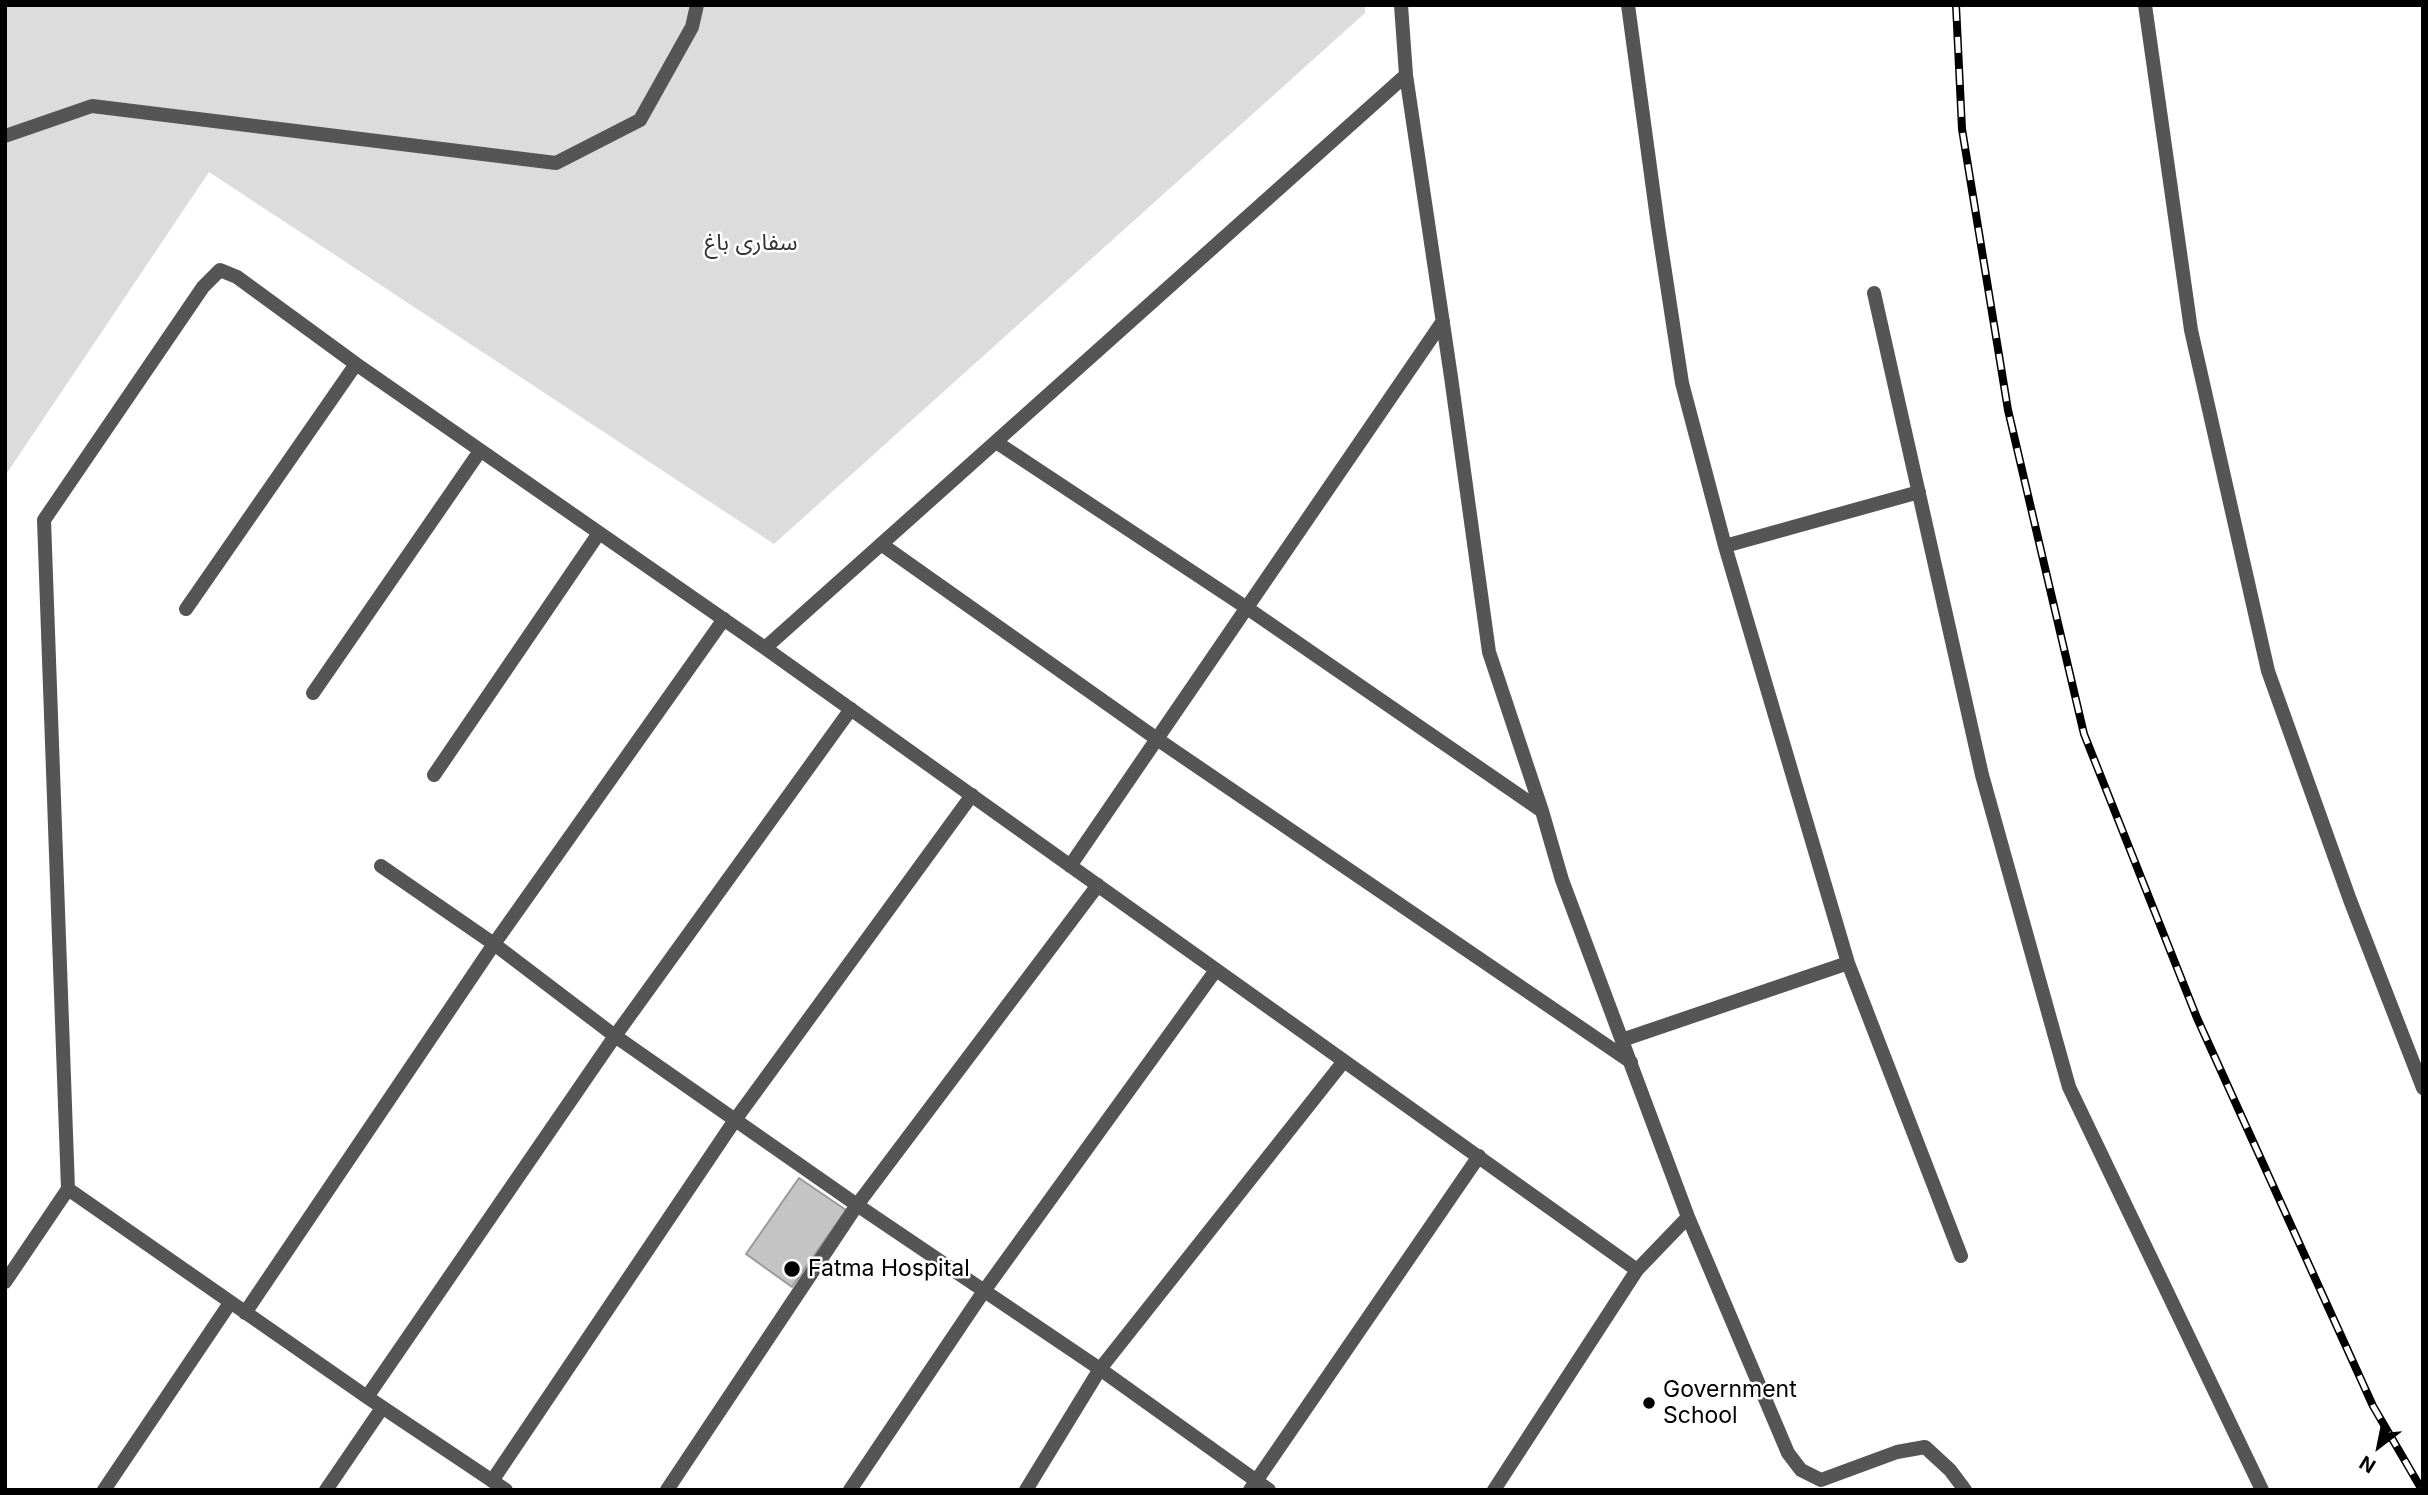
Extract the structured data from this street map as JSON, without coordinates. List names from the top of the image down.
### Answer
{
  "parks": ["سفاری باغ"],
  "places": ["Fatma Hospital", "Government School"],
  "north": "bottom left"
}
